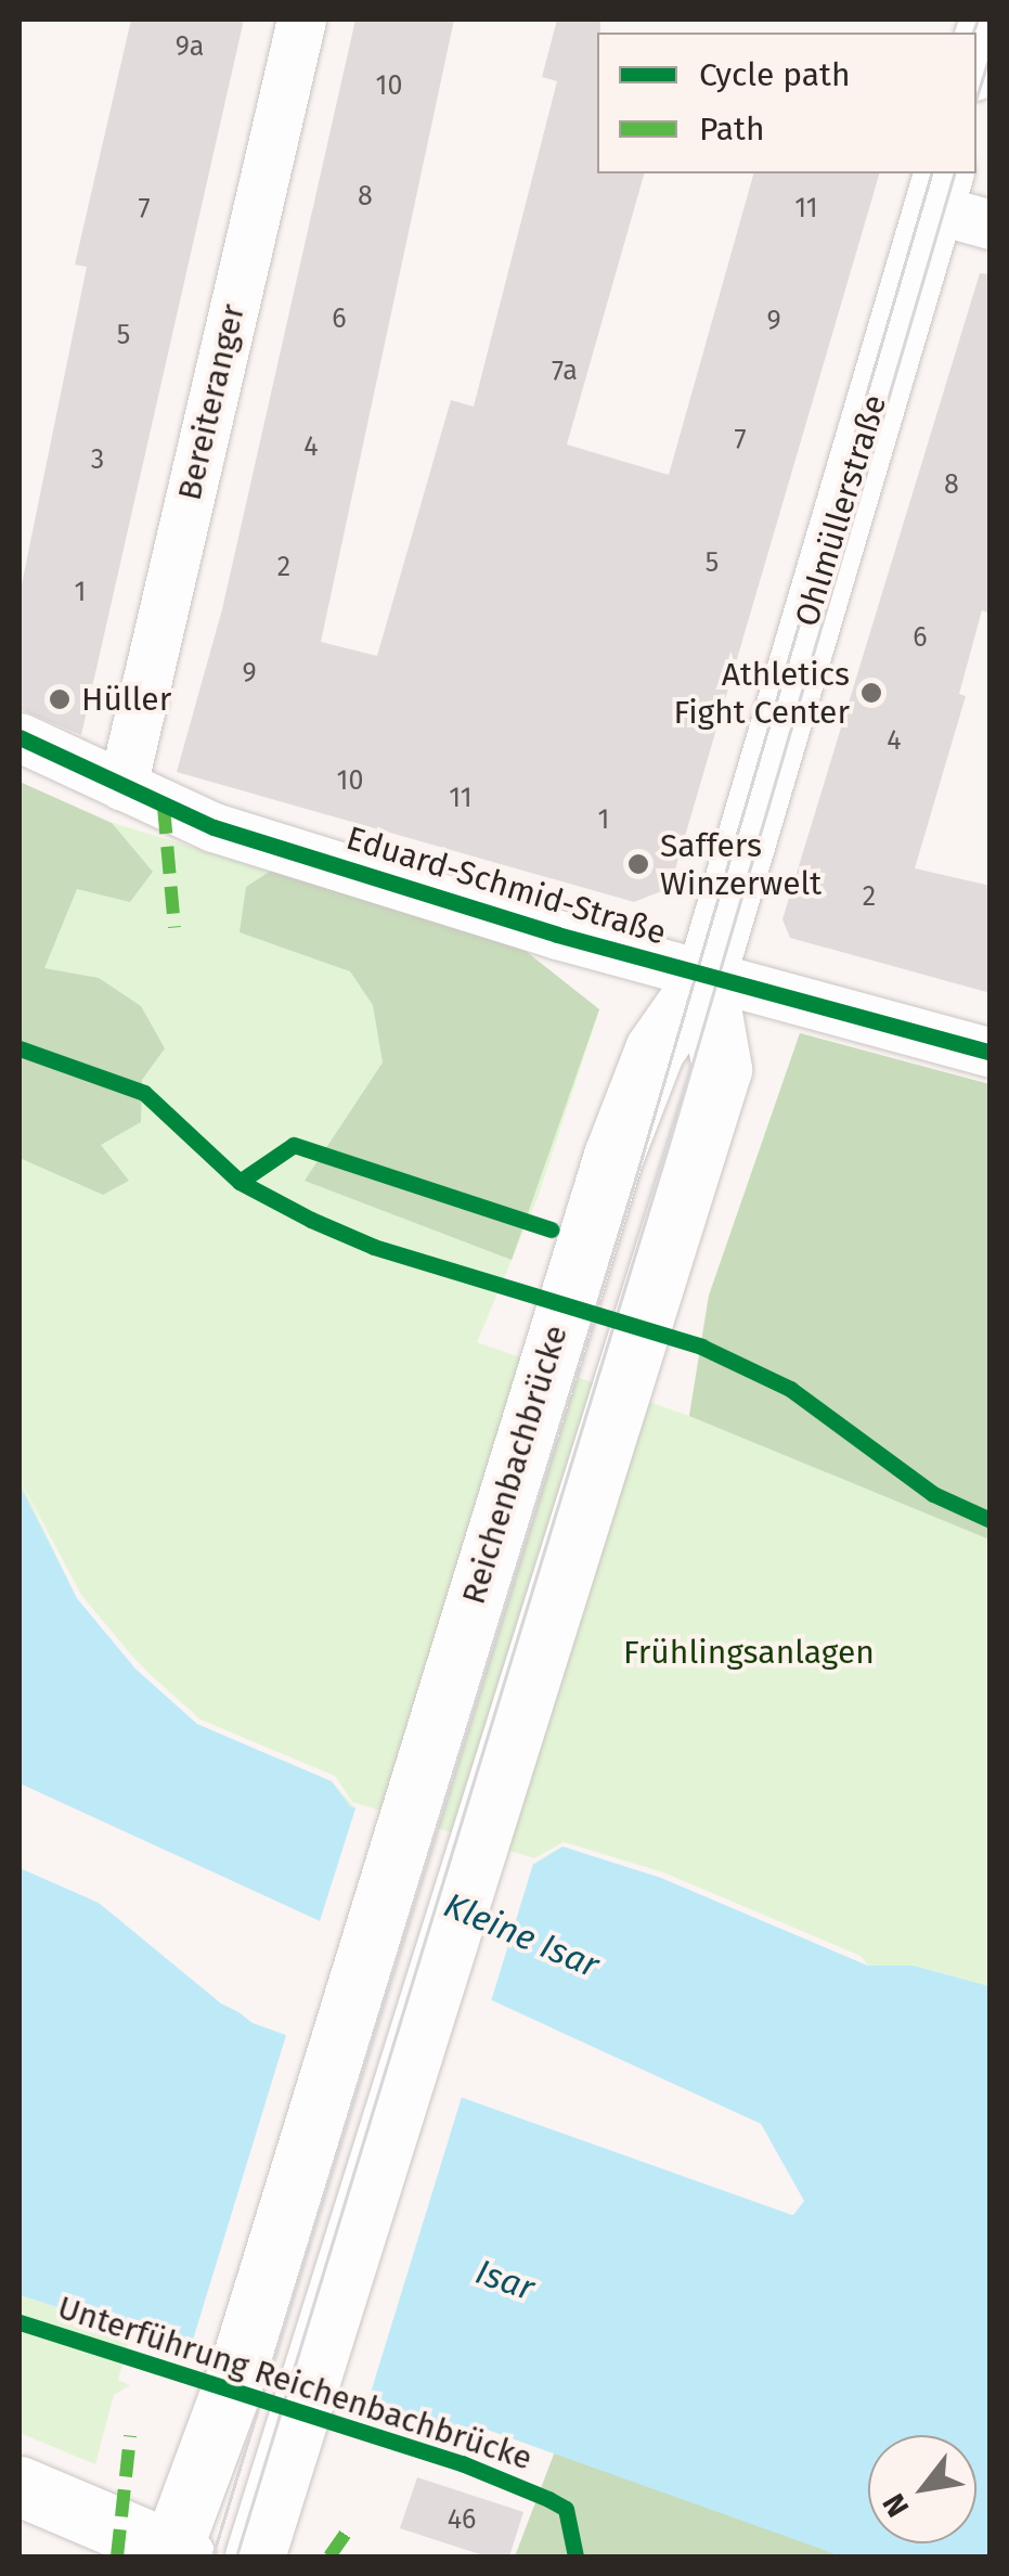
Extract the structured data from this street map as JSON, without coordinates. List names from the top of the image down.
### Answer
{
  "streets": {
    "main road": ["Ohlmüllerstraße", "Reichenbachbrücke"],
    "street": ["Bereiteranger", "Eduard-Schmid-Straße"],
    "cycle path": ["Unterführung Reichenbachbrücke"]
  },
  "crossings": [
    ["Bereiteranger", "Eduard-Schmid-Straße"],
    ["Ohlmüllerstraße", "Eduard-Schmid-Straße"],
    ["Ohlmüllerstraße", "Reichenbachbrücke"],
    ["Eduard-Schmid-Straße", "Reichenbachbrücke"]
  ],
  "water": ["Kleine Isar", "Isar"],
  "parks": ["Frühlingsanlagen"],
  "places": ["Athletics Fight Center", "Hüller", "Saffers Winzerwelt"],
  "house_numbers": [
    "9a",
    "10",
    "8",
    "7",
    "11",
    "6",
    "9",
    "5",
    "7a",
    "7",
    "4",
    "3",
    "8",
    "5",
    "2",
    "1",
    "6",
    "9",
    "4",
    "10",
    "11",
    "1",
    "2",
    "46"
  ],
  "legend": ["Cycle path", "Path"],
  "north": "bottom left"
}
